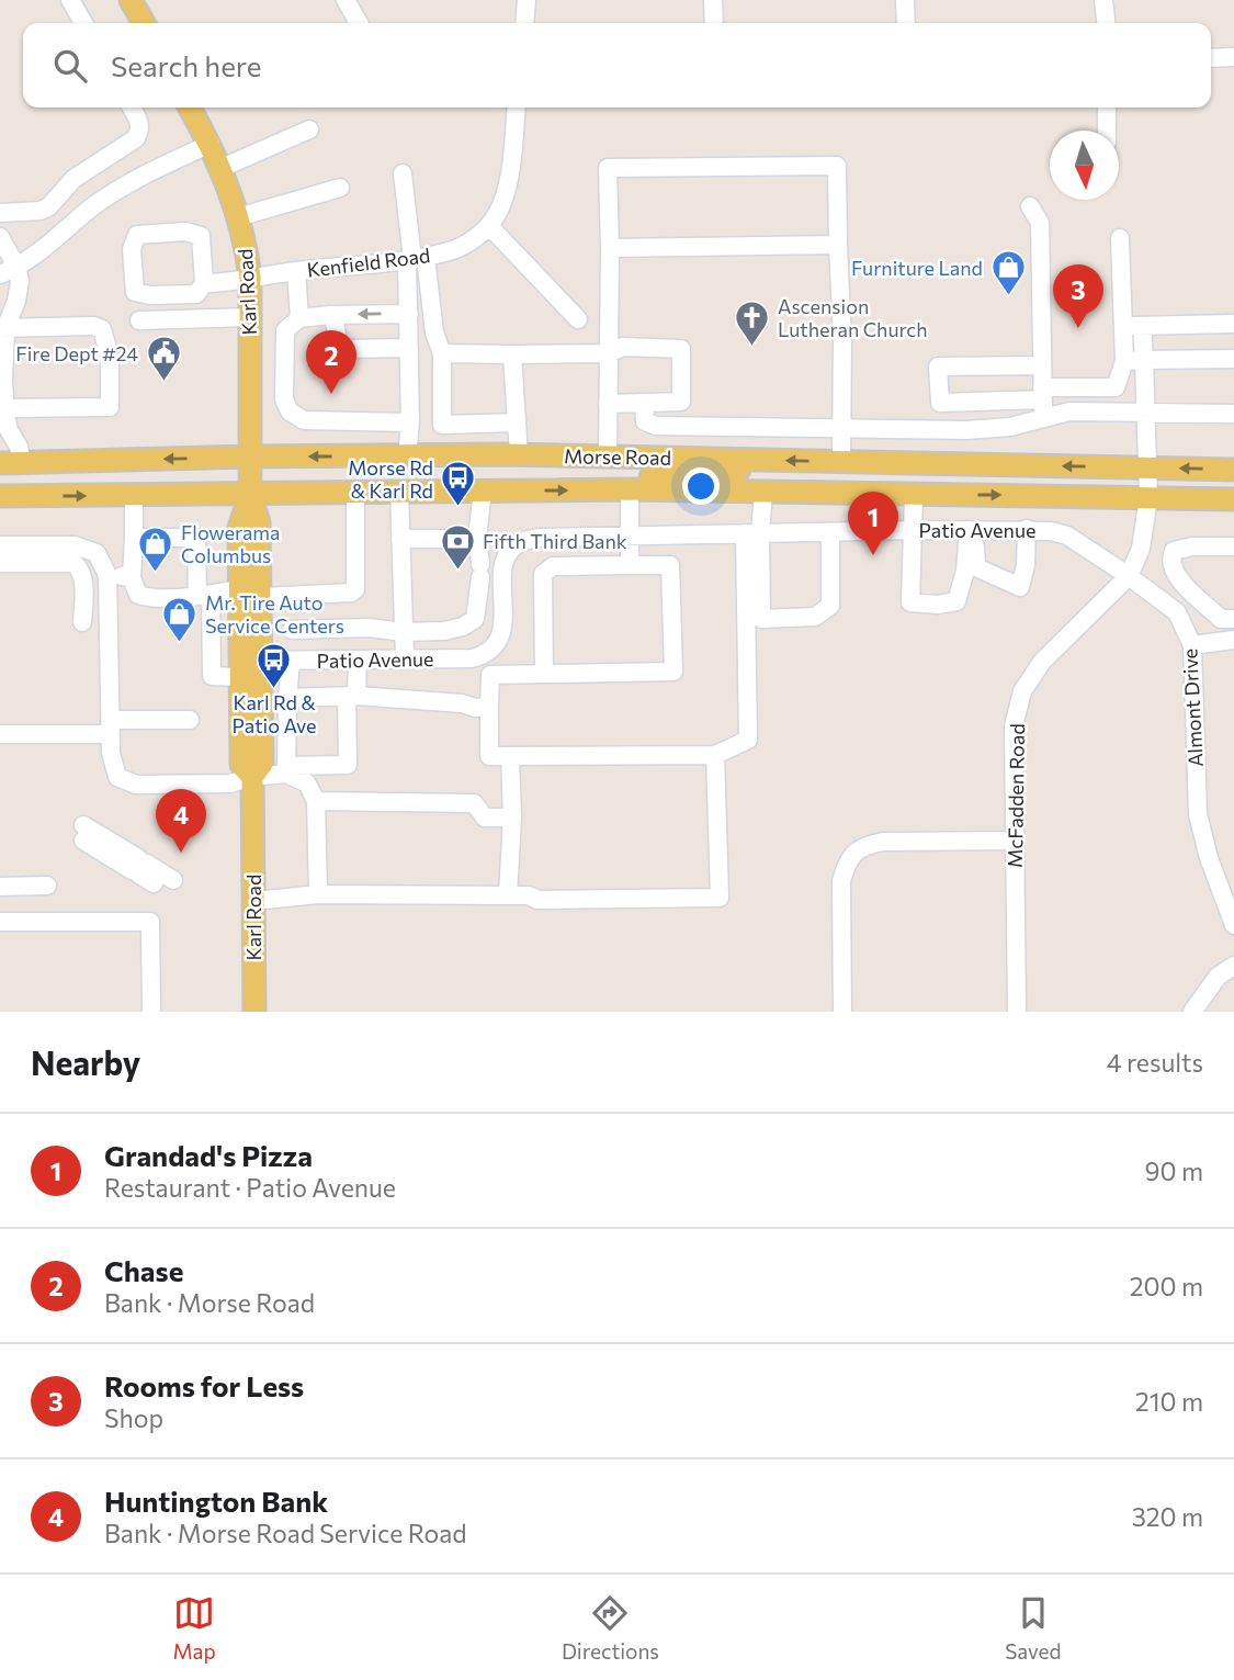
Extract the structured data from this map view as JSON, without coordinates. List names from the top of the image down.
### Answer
{
  "streets": {
    "main road": ["Karl Road", "Morse Road"],
    "street": [
      "Kenfield Road",
      "Patio Avenue",
      "Almont Drive",
      "McFadden Road"
    ]
  },
  "crossings": [
    ["Kenfield Road", "Karl Road"],
    ["Karl Road", "Morse Road"],
    ["Karl Road", "Patio Avenue"],
    ["Patio Avenue", "Almont Drive"],
    ["Patio Avenue", "McFadden Road"],
    ["Almont Drive", "McFadden Road"]
  ],
  "places": {
    "shop": ["Furniture Land", "Flowerama Columbus", "Mr. Tire Auto Service Centers"],
    "church": ["Ascension Lutheran Church"],
    "public building": ["Fire Dept #24"],
    "bus stop": ["Morse Rd & Karl Rd", "Karl Rd & Patio Ave"],
    "bank": ["Fifth Third Bank"]
  },
  "north": "bottom",
  "page": {
    "search": "Search here",
    "pins": [
      "3",
      "2",
      "1",
      "4"
    ],
    "heading": ["Nearby", "4 results"],
    "list": [
      {
        "mark": "1",
        "name": "Grandad's Pizza",
        "note": "Restaurant · Patio Avenue",
        "value": "90 m"
      },
      {
        "mark": "2",
        "name": "Chase",
        "note": "Bank · Morse Road",
        "value": "200 m"
      },
      {
        "mark": "3",
        "name": "Rooms for Less",
        "note": "Shop",
        "value": "210 m"
      },
      {
        "mark": "4",
        "name": "Huntington Bank",
        "note": "Bank · Morse Road Service Road",
        "value": "320 m"
      }
    ],
    "nav": ["Map", "Directions", "Saved"]
  }
}
